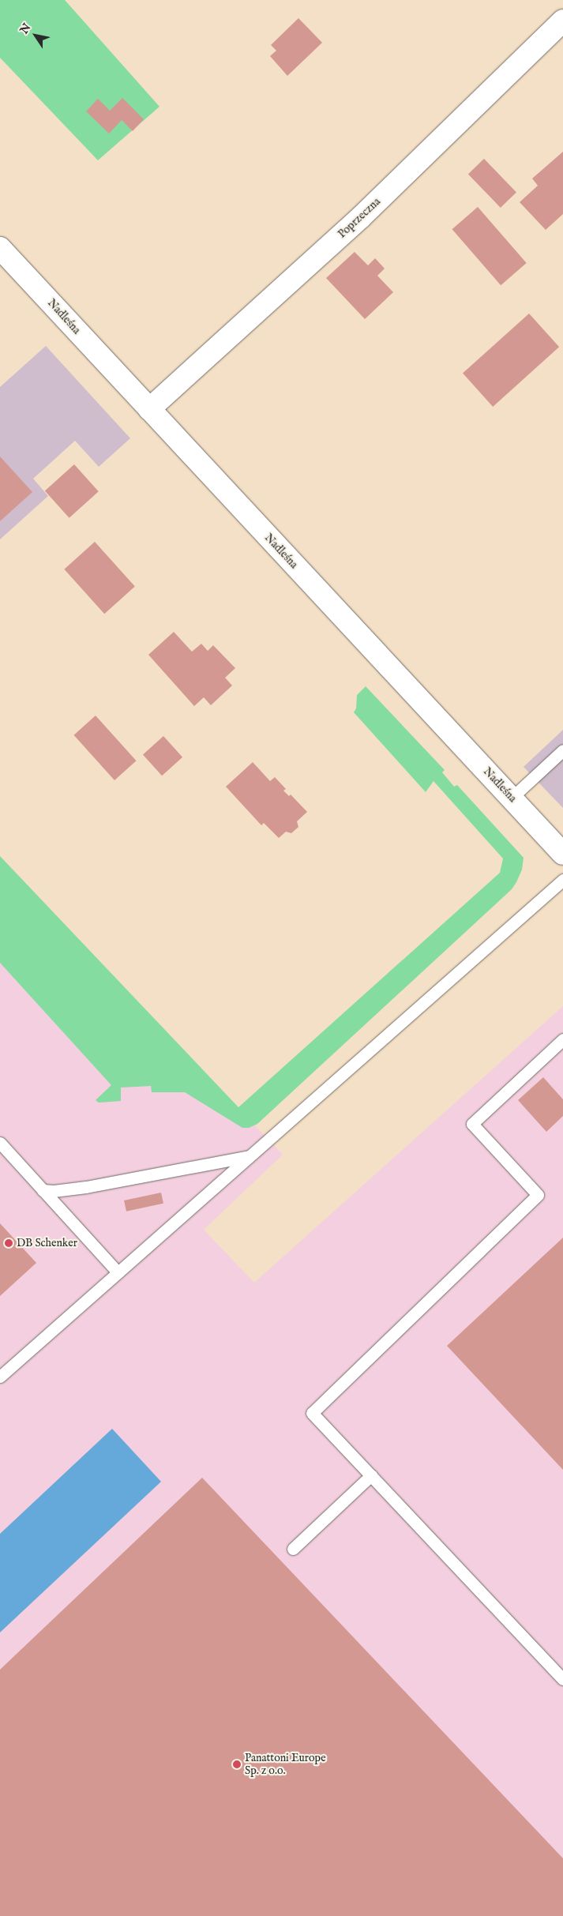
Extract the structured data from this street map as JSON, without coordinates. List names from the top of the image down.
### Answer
{
  "streets": {
    "street": ["Poprzeczna", "Nadleśna"]
  },
  "crossings": [
    ["Poprzeczna", "Nadleśna"]
  ],
  "places": ["DB Schenker", "Panattoni Europe Sp. z o.o."],
  "north": "top left"
}
